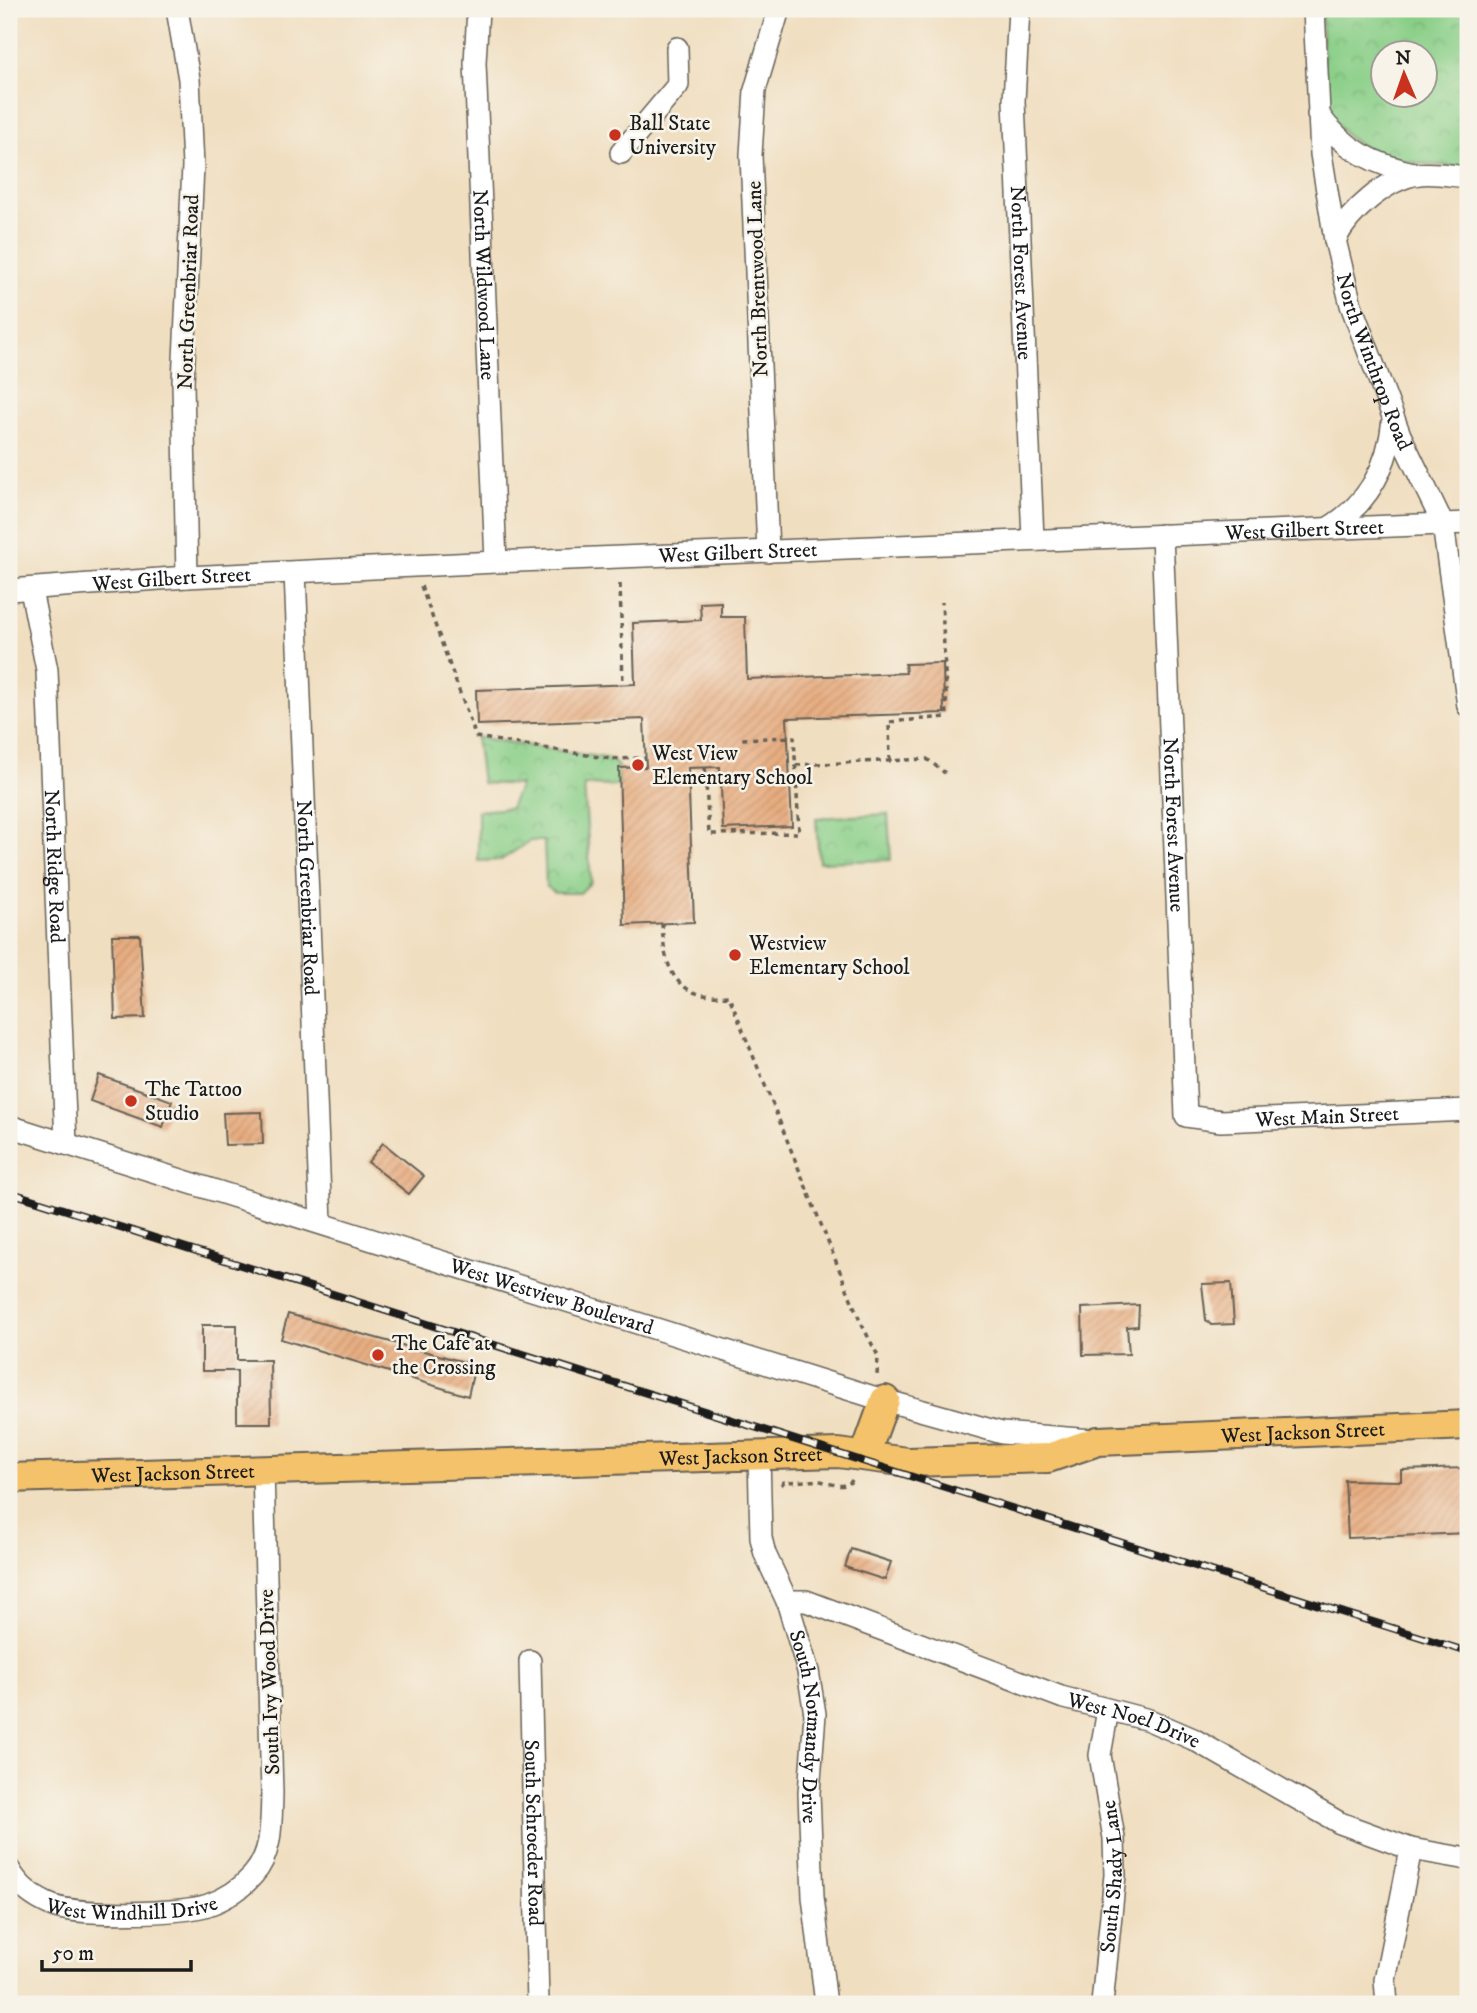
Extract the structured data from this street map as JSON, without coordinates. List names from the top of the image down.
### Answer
{
  "streets": {
    "main road": ["West Jackson Street"],
    "street": [
      "North Forest Avenue",
      "North Brentwood Lane",
      "North Wildwood Lane",
      "North Greenbriar Road",
      "North Winthrop Road",
      "West Gilbert Street",
      "North Ridge Road",
      "West Main Street",
      "West Westview Boulevard",
      "South Ivy Wood Drive",
      "West Noel Drive",
      "South Normandy Drive",
      "South Schroeder Road",
      "South Shady Lane",
      "West Windhill Drive"
    ]
  },
  "crossings": [
    ["North Forest Avenue", "West Gilbert Street"],
    ["North Forest Avenue", "West Main Street"],
    ["North Brentwood Lane", "West Gilbert Street"],
    ["North Wildwood Lane", "West Gilbert Street"],
    ["North Greenbriar Road", "West Gilbert Street"],
    ["North Greenbriar Road", "West Westview Boulevard"],
    ["North Winthrop Road", "West Gilbert Street"],
    ["West Gilbert Street", "North Ridge Road"],
    ["North Ridge Road", "West Westview Boulevard"],
    ["West Westview Boulevard", "West Jackson Street"],
    ["West Jackson Street", "South Ivy Wood Drive"],
    ["West Jackson Street", "South Normandy Drive"],
    ["South Ivy Wood Drive", "West Windhill Drive"],
    ["West Noel Drive", "South Normandy Drive"],
    ["West Noel Drive", "South Shady Lane"]
  ],
  "places": [
    "Ball State University",
    "West View Elementary School",
    "Westview Elementary School",
    "The Tattoo Studio",
    "The Cafe at the Crossing"
  ],
  "scale_bar": "50 m",
  "north": "top"
}
